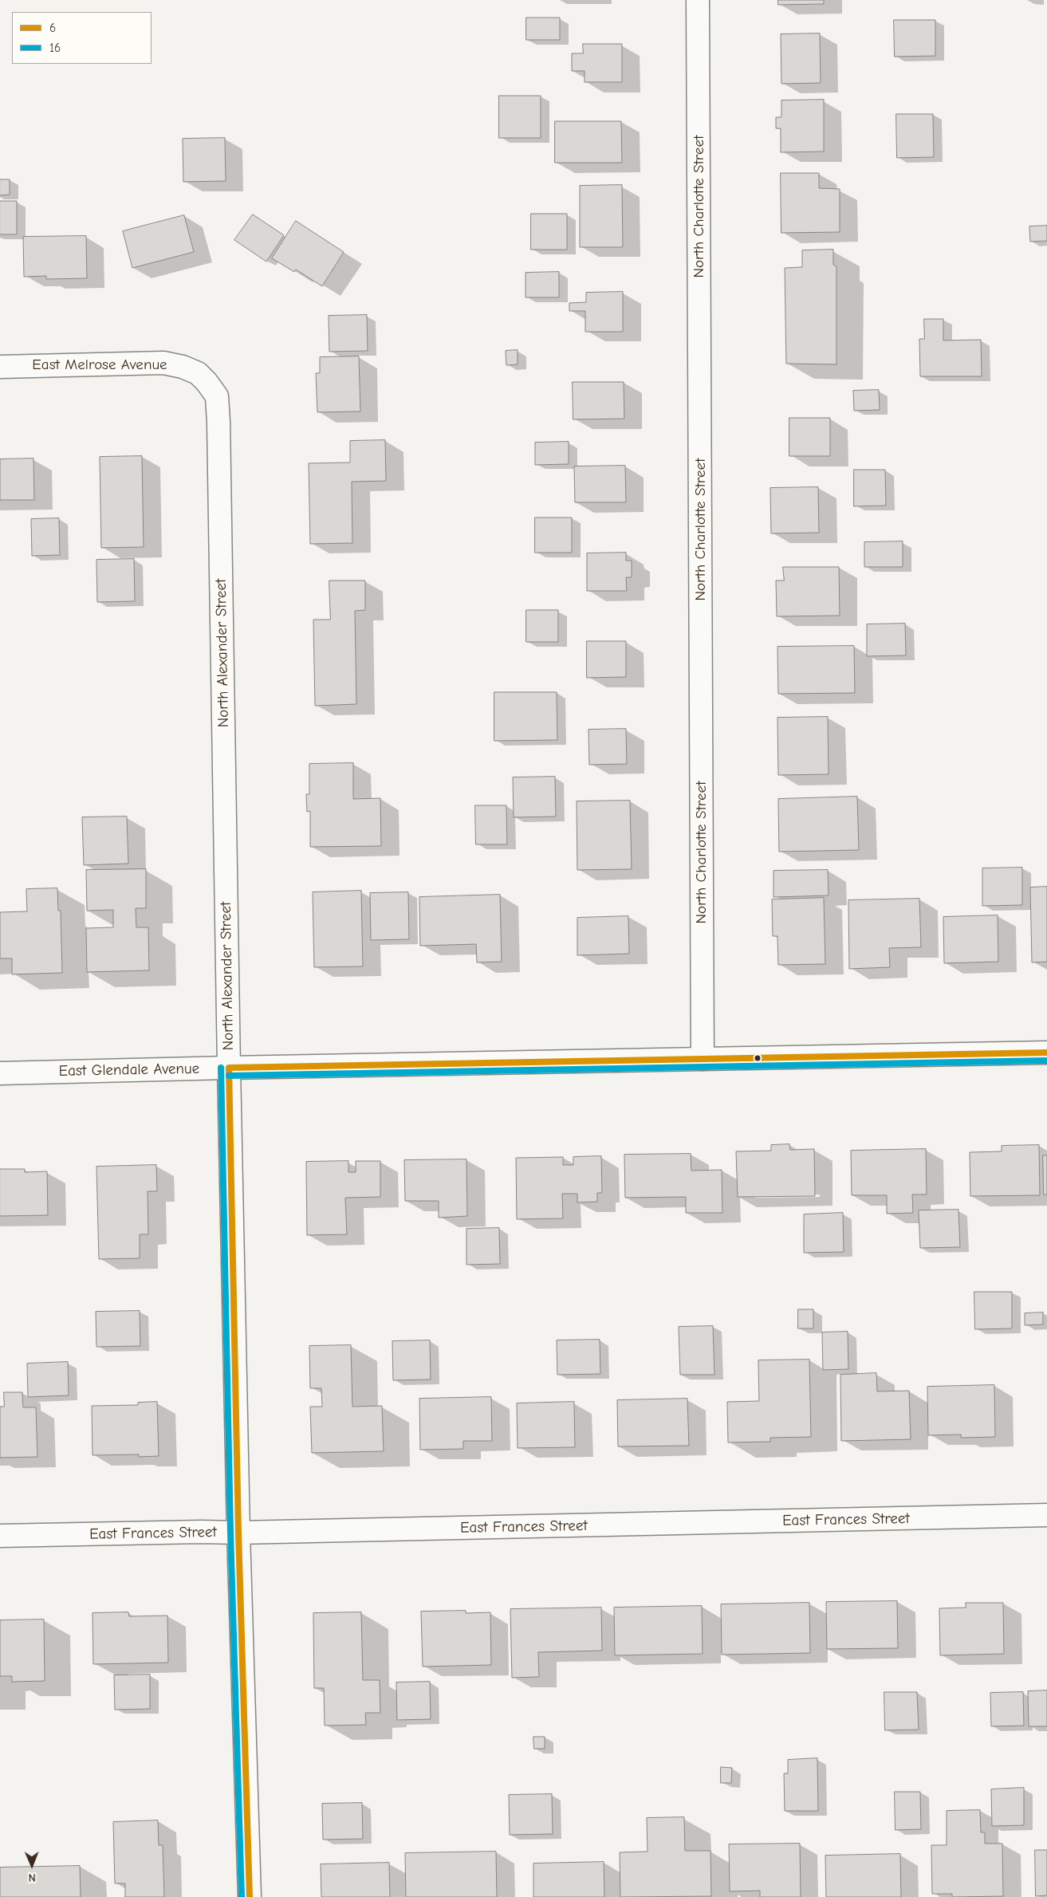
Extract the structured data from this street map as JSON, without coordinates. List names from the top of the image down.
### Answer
{
  "streets": {
    "street": [
      "North Charlotte Street",
      "East Melrose Avenue",
      "North Alexander Street",
      "East Glendale Avenue",
      "East Frances Street"
    ]
  },
  "crossings": [
    ["North Charlotte Street", "East Glendale Avenue"],
    ["East Melrose Avenue", "North Alexander Street"],
    ["North Alexander Street", "East Glendale Avenue"],
    ["North Alexander Street", "East Frances Street"]
  ],
  "lines": ["transit line 6", "transit line 16"],
  "legend": ["6", "16"],
  "north": "bottom"
}
